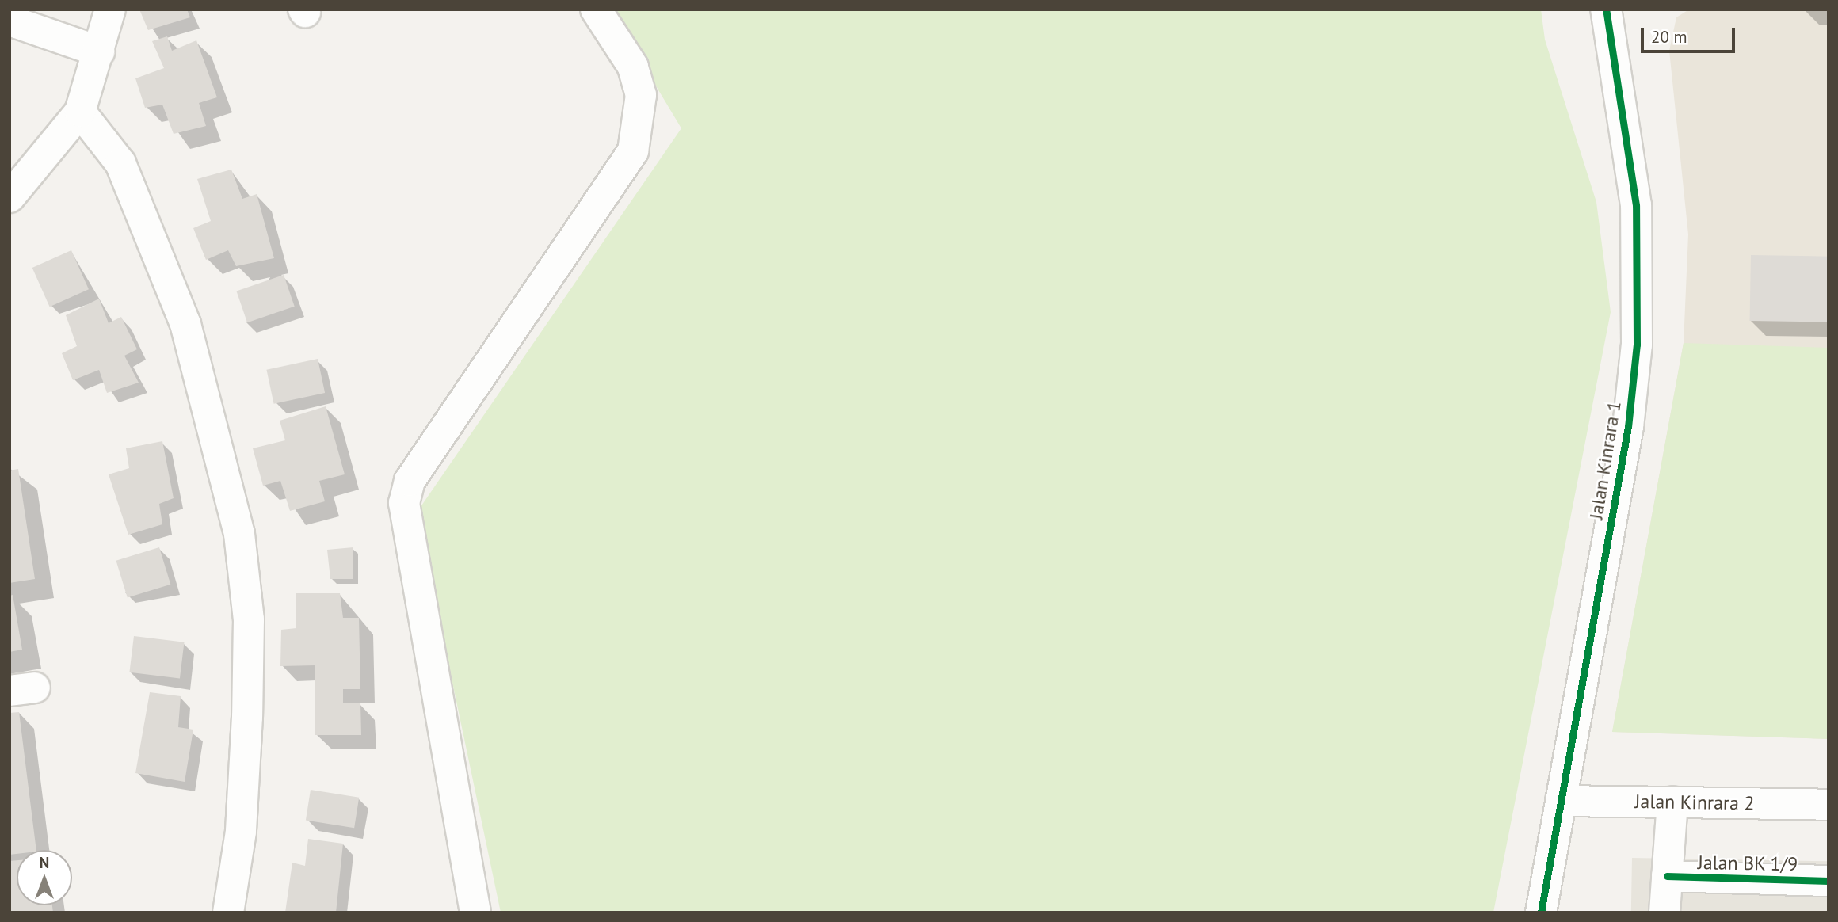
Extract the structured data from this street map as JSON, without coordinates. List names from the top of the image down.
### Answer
{
  "streets": {
    "street": ["Jalan Kinrara 1", "Jalan Kinrara 2", "Jalan BK 1/9"]
  },
  "crossings": [
    ["Jalan Kinrara 1", "Jalan Kinrara 2"]
  ],
  "scale_bar": "20 m",
  "north": "top"
}
